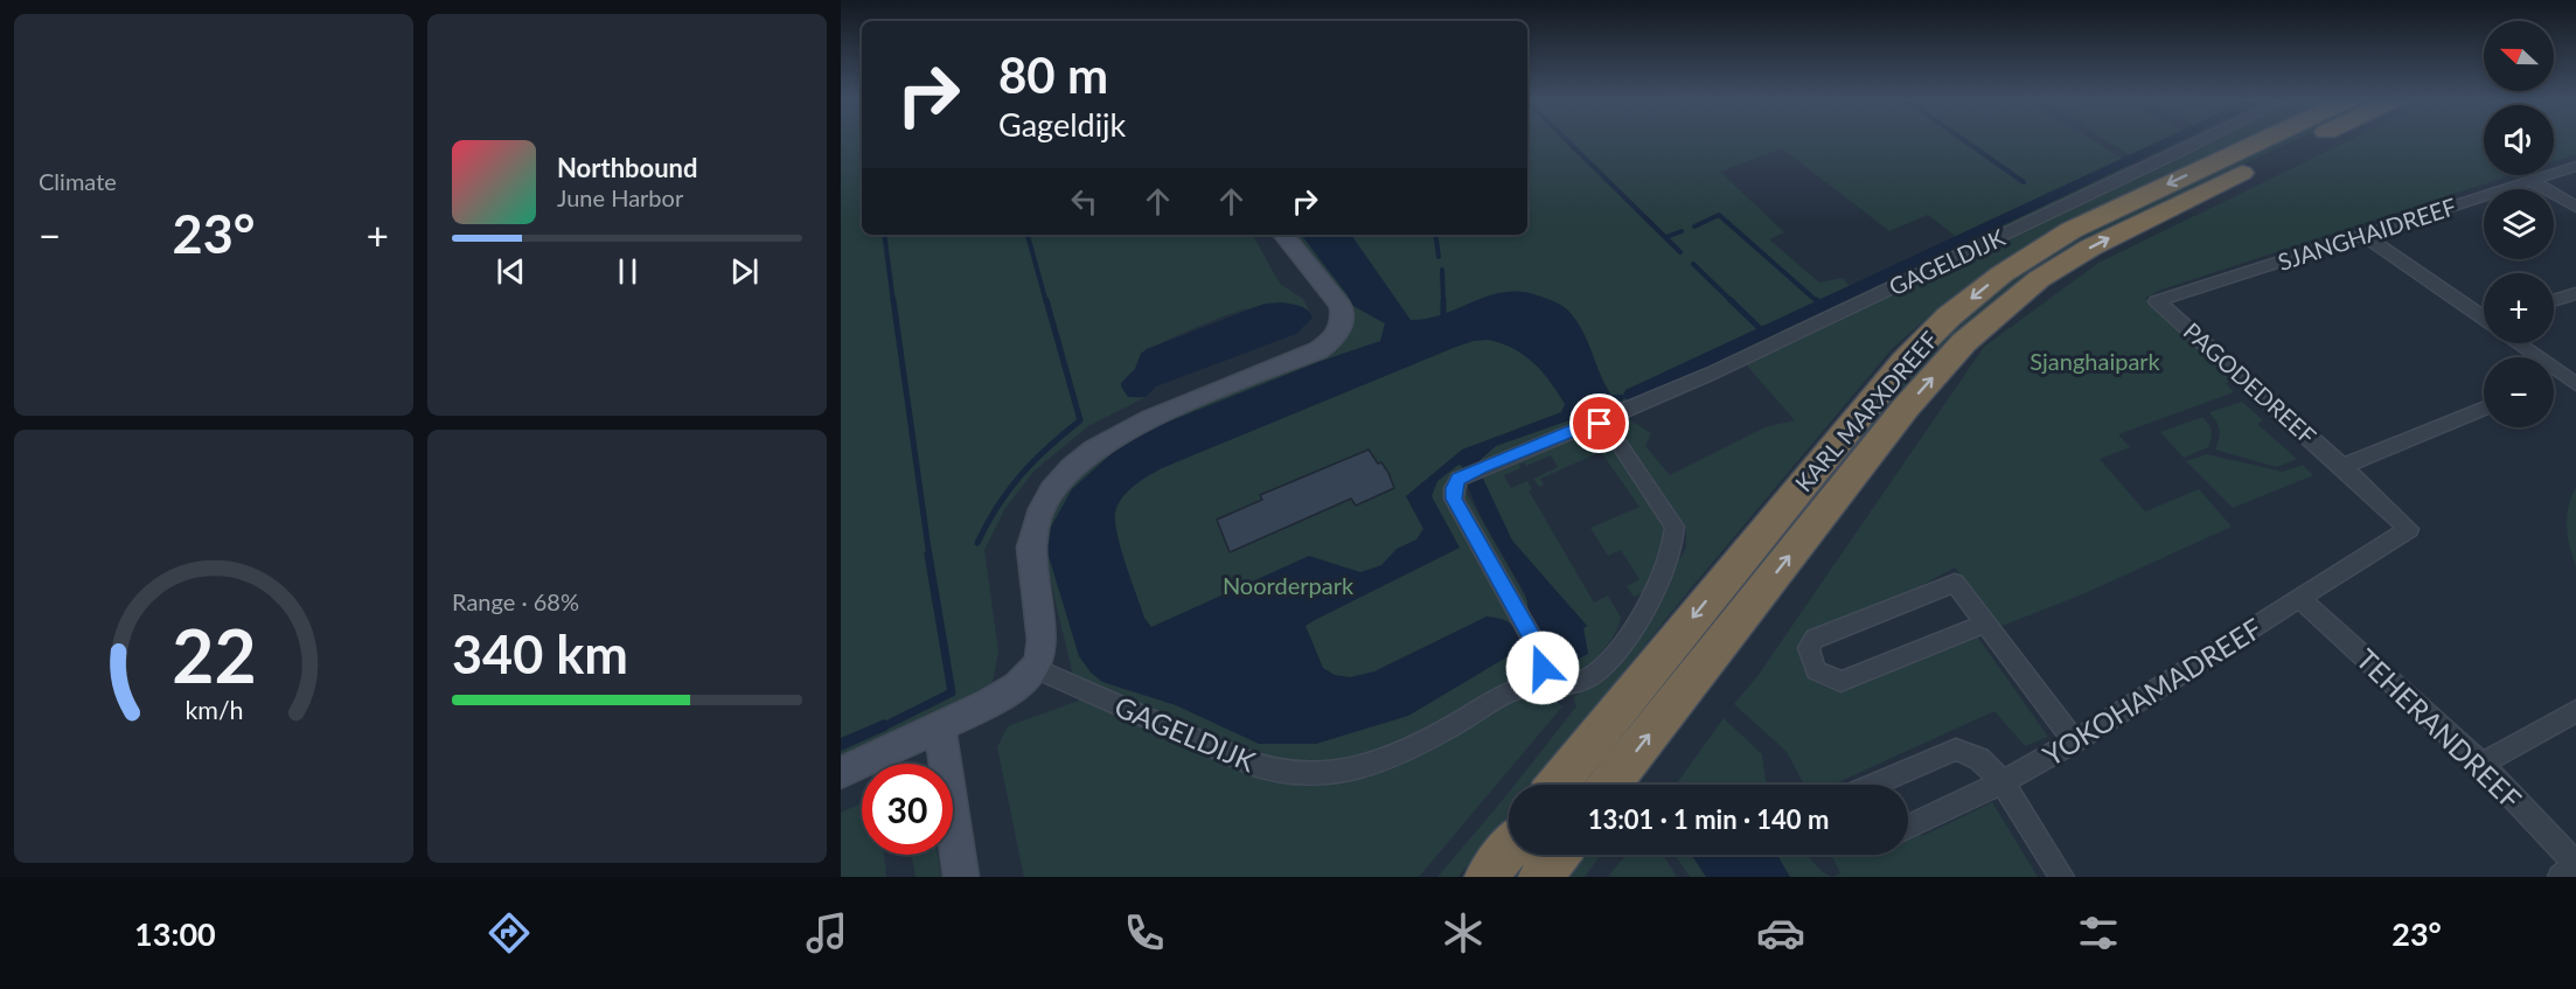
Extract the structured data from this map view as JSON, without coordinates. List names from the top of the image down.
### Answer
{
  "streets": {
    "highway": ["KARL MARXDREEF"],
    "street": [
      "SJANGHAIDREEF",
      "GAGELDIJK",
      "PAGODEDREEF",
      "YOKOHAMADREEF",
      "TEHERANDREEF"
    ]
  },
  "crossings": [
    ["SJANGHAIDREEF", "PAGODEDREEF"],
    ["PAGODEDREEF", "YOKOHAMADREEF"],
    ["PAGODEDREEF", "TEHERANDREEF"],
    ["YOKOHAMADREEF", "TEHERANDREEF"]
  ],
  "parks": ["Sjanghaipark", "Noorderpark"],
  "north": "left",
  "page": {
    "tile": [
      "Climate",
      ["Range · 68%", "340 km"]
    ],
    "map_buttons": ["+", "−"],
    "turn": ["80 m", "Gageldijk"],
    "song": ["Northbound", "June Harbor"],
    "heat": ["−", "23°", "+"],
    "limit": "30",
    "trip": "13:01 · 1 min · 140 m",
    "tabs": ["13:00", "23°"],
    "gauge": ["22", "km/h"]
  }
}
